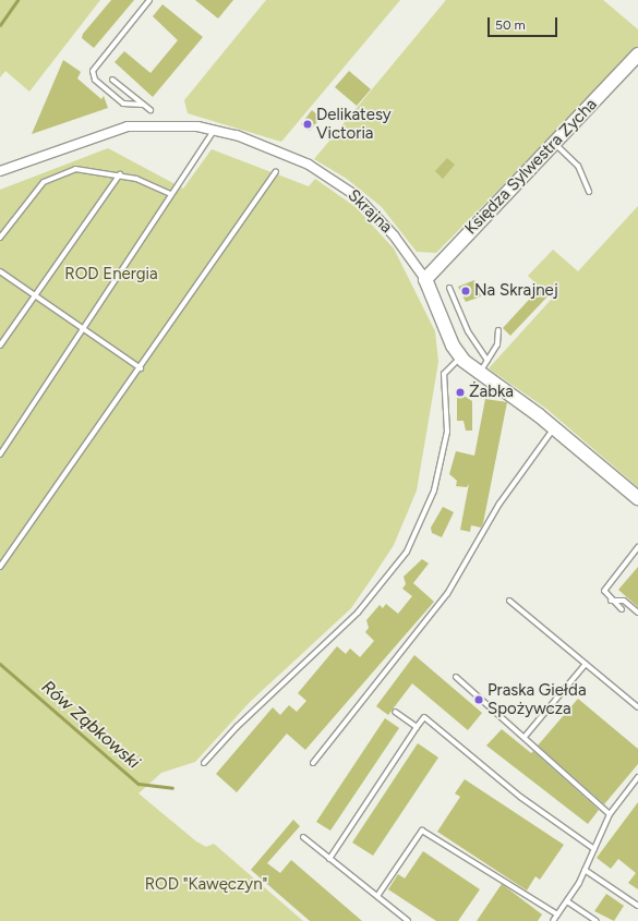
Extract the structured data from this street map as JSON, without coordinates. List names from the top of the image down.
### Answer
{
  "streets": {
    "street": ["Księdza Sylwestra Zycha", "Skrajna"]
  },
  "crossings": [
    ["Księdza Sylwestra Zycha", "Skrajna"]
  ],
  "water": ["Rów Ząbkowski"],
  "parks": ["ROD Energia", "ROD \"Kawęczyn\""],
  "places": [
    "Delikatesy Victoria",
    "Na Skrajnej",
    "Żabka",
    "Praska Giełda Spożywcza"
  ],
  "scale_bar": "50 m"
}
